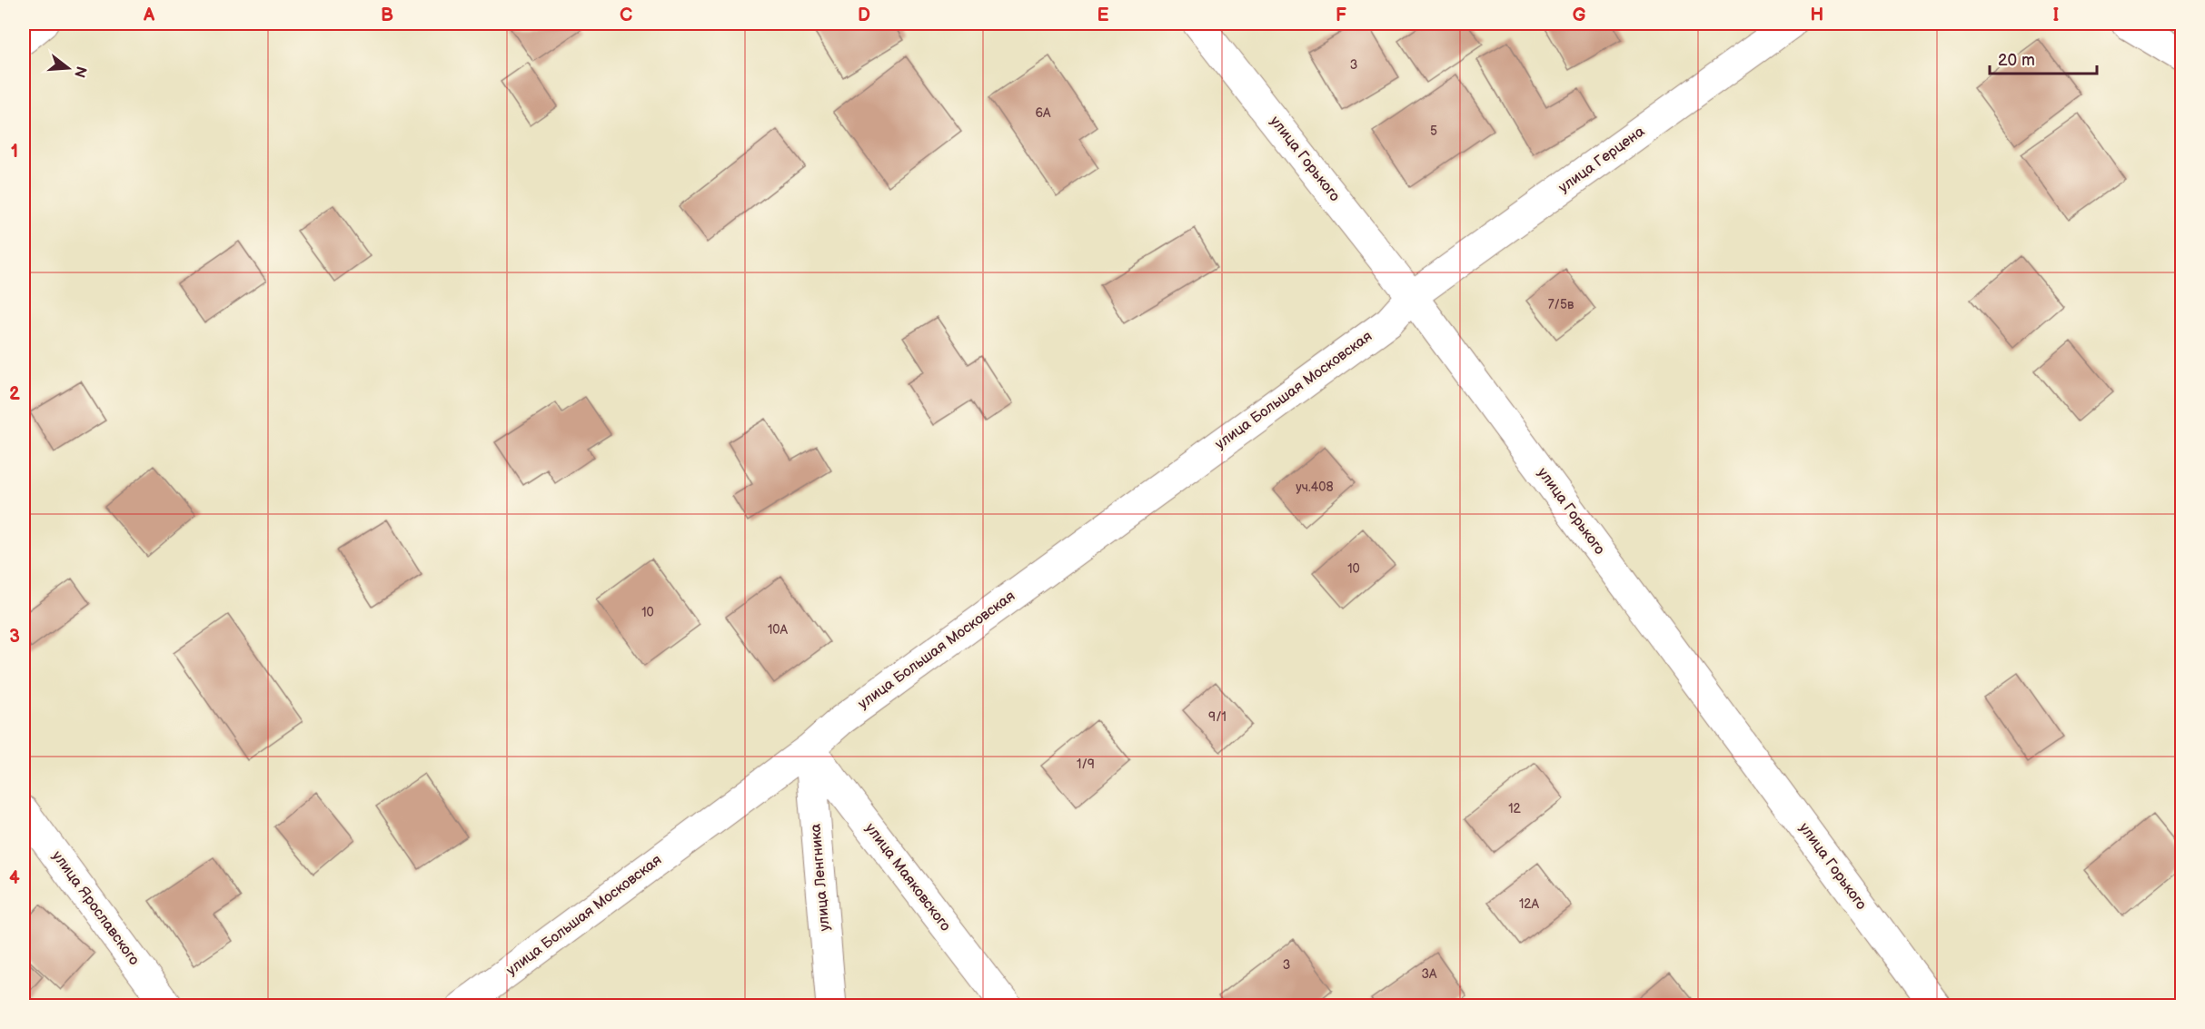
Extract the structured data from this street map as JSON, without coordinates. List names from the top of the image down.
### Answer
{
  "streets": {
    "street": [
      "улица Горького",
      "улица Герцена",
      "улица Большая Московская",
      "улица Ленгника",
      "улица Маяковского",
      "улица Ярославского"
    ]
  },
  "crossings": [
    ["улица Горького", "улица Герцена"],
    ["улица Горького", "улица Большая Московская"],
    ["улица Герцена", "улица Большая Московская"],
    ["улица Большая Московская", "улица Ленгника"],
    ["улица Большая Московская", "улица Маяковского"],
    ["улица Ленгника", "улица Маяковского"]
  ],
  "house_numbers": [
    "3",
    "6А",
    "5",
    "7/5в",
    "уч.408",
    "10",
    "10",
    "10А",
    "9/1",
    "1/9",
    "12",
    "12А",
    "3",
    "3А"
  ],
  "scale_bar": "20 m",
  "north": "right",
  "grid": {
    "columns": [
      "A",
      "B",
      "C",
      "D",
      "E",
      "F",
      "G",
      "H",
      "I"
    ],
    "rows": [
      "1",
      "2",
      "3",
      "4"
    ]
  }
}
